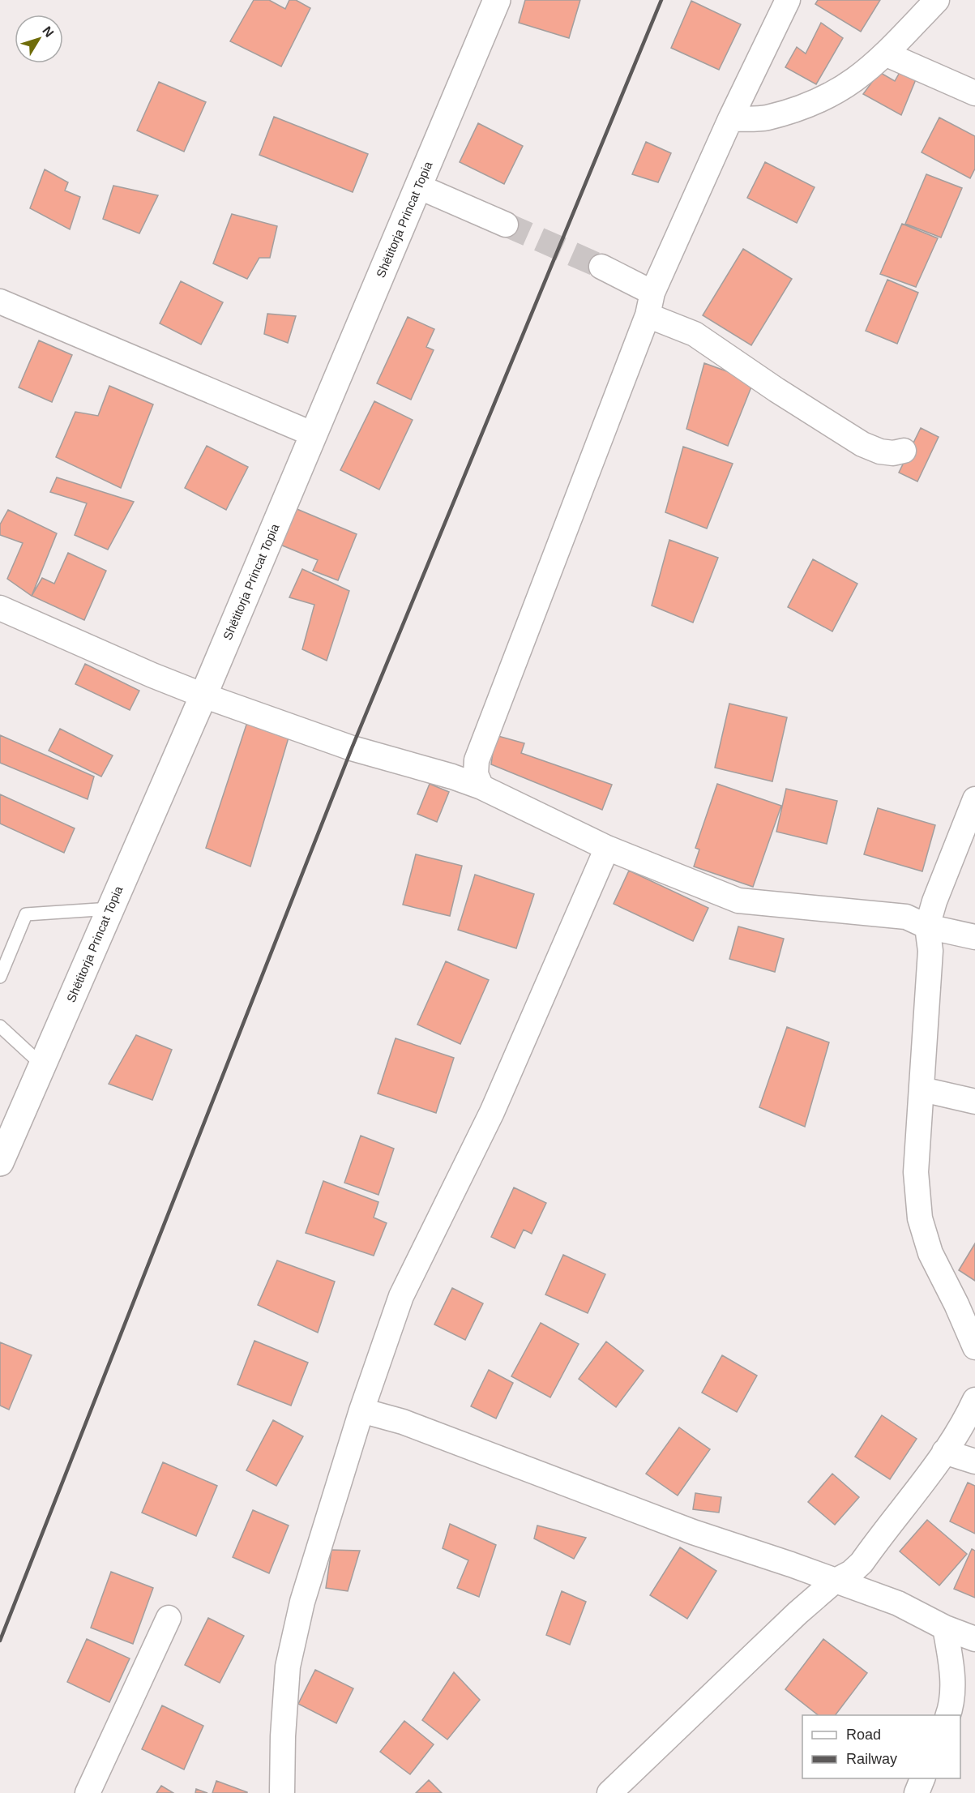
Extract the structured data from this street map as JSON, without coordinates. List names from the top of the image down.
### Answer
{
  "streets": {
    "main road": ["Shëtitorja Princat Topia"]
  },
  "legend": ["Road", "Railway"],
  "north": "top right"
}
